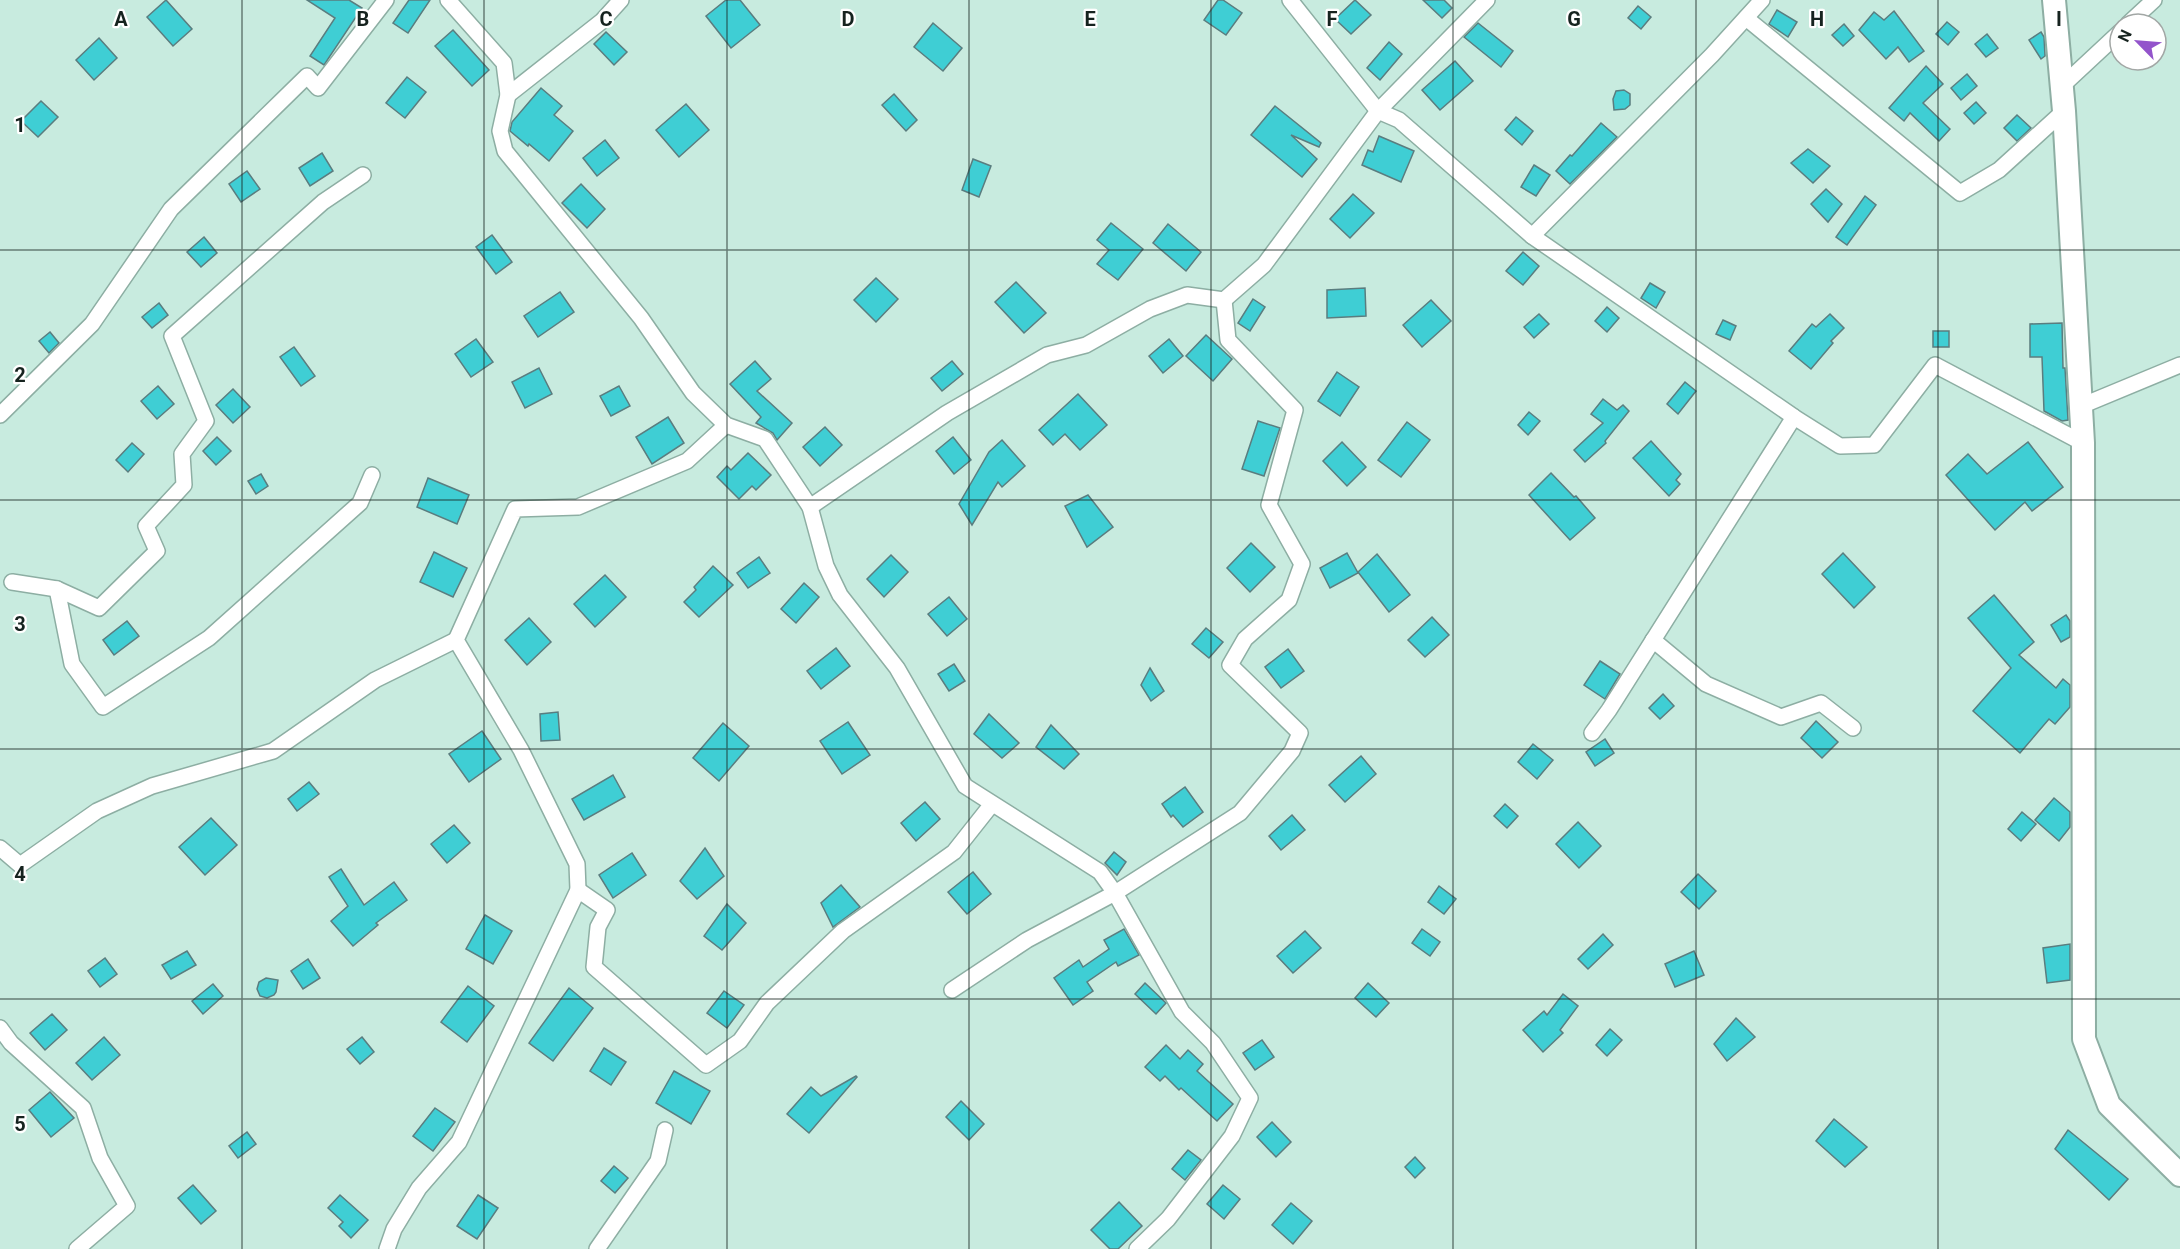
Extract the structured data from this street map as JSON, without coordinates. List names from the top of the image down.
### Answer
{
  "north": "top left",
  "grid": {
    "columns": [
      "A",
      "B",
      "C",
      "D",
      "E",
      "F",
      "G",
      "H",
      "I"
    ],
    "rows": [
      "1",
      "2",
      "3",
      "4",
      "5"
    ]
  }
}
